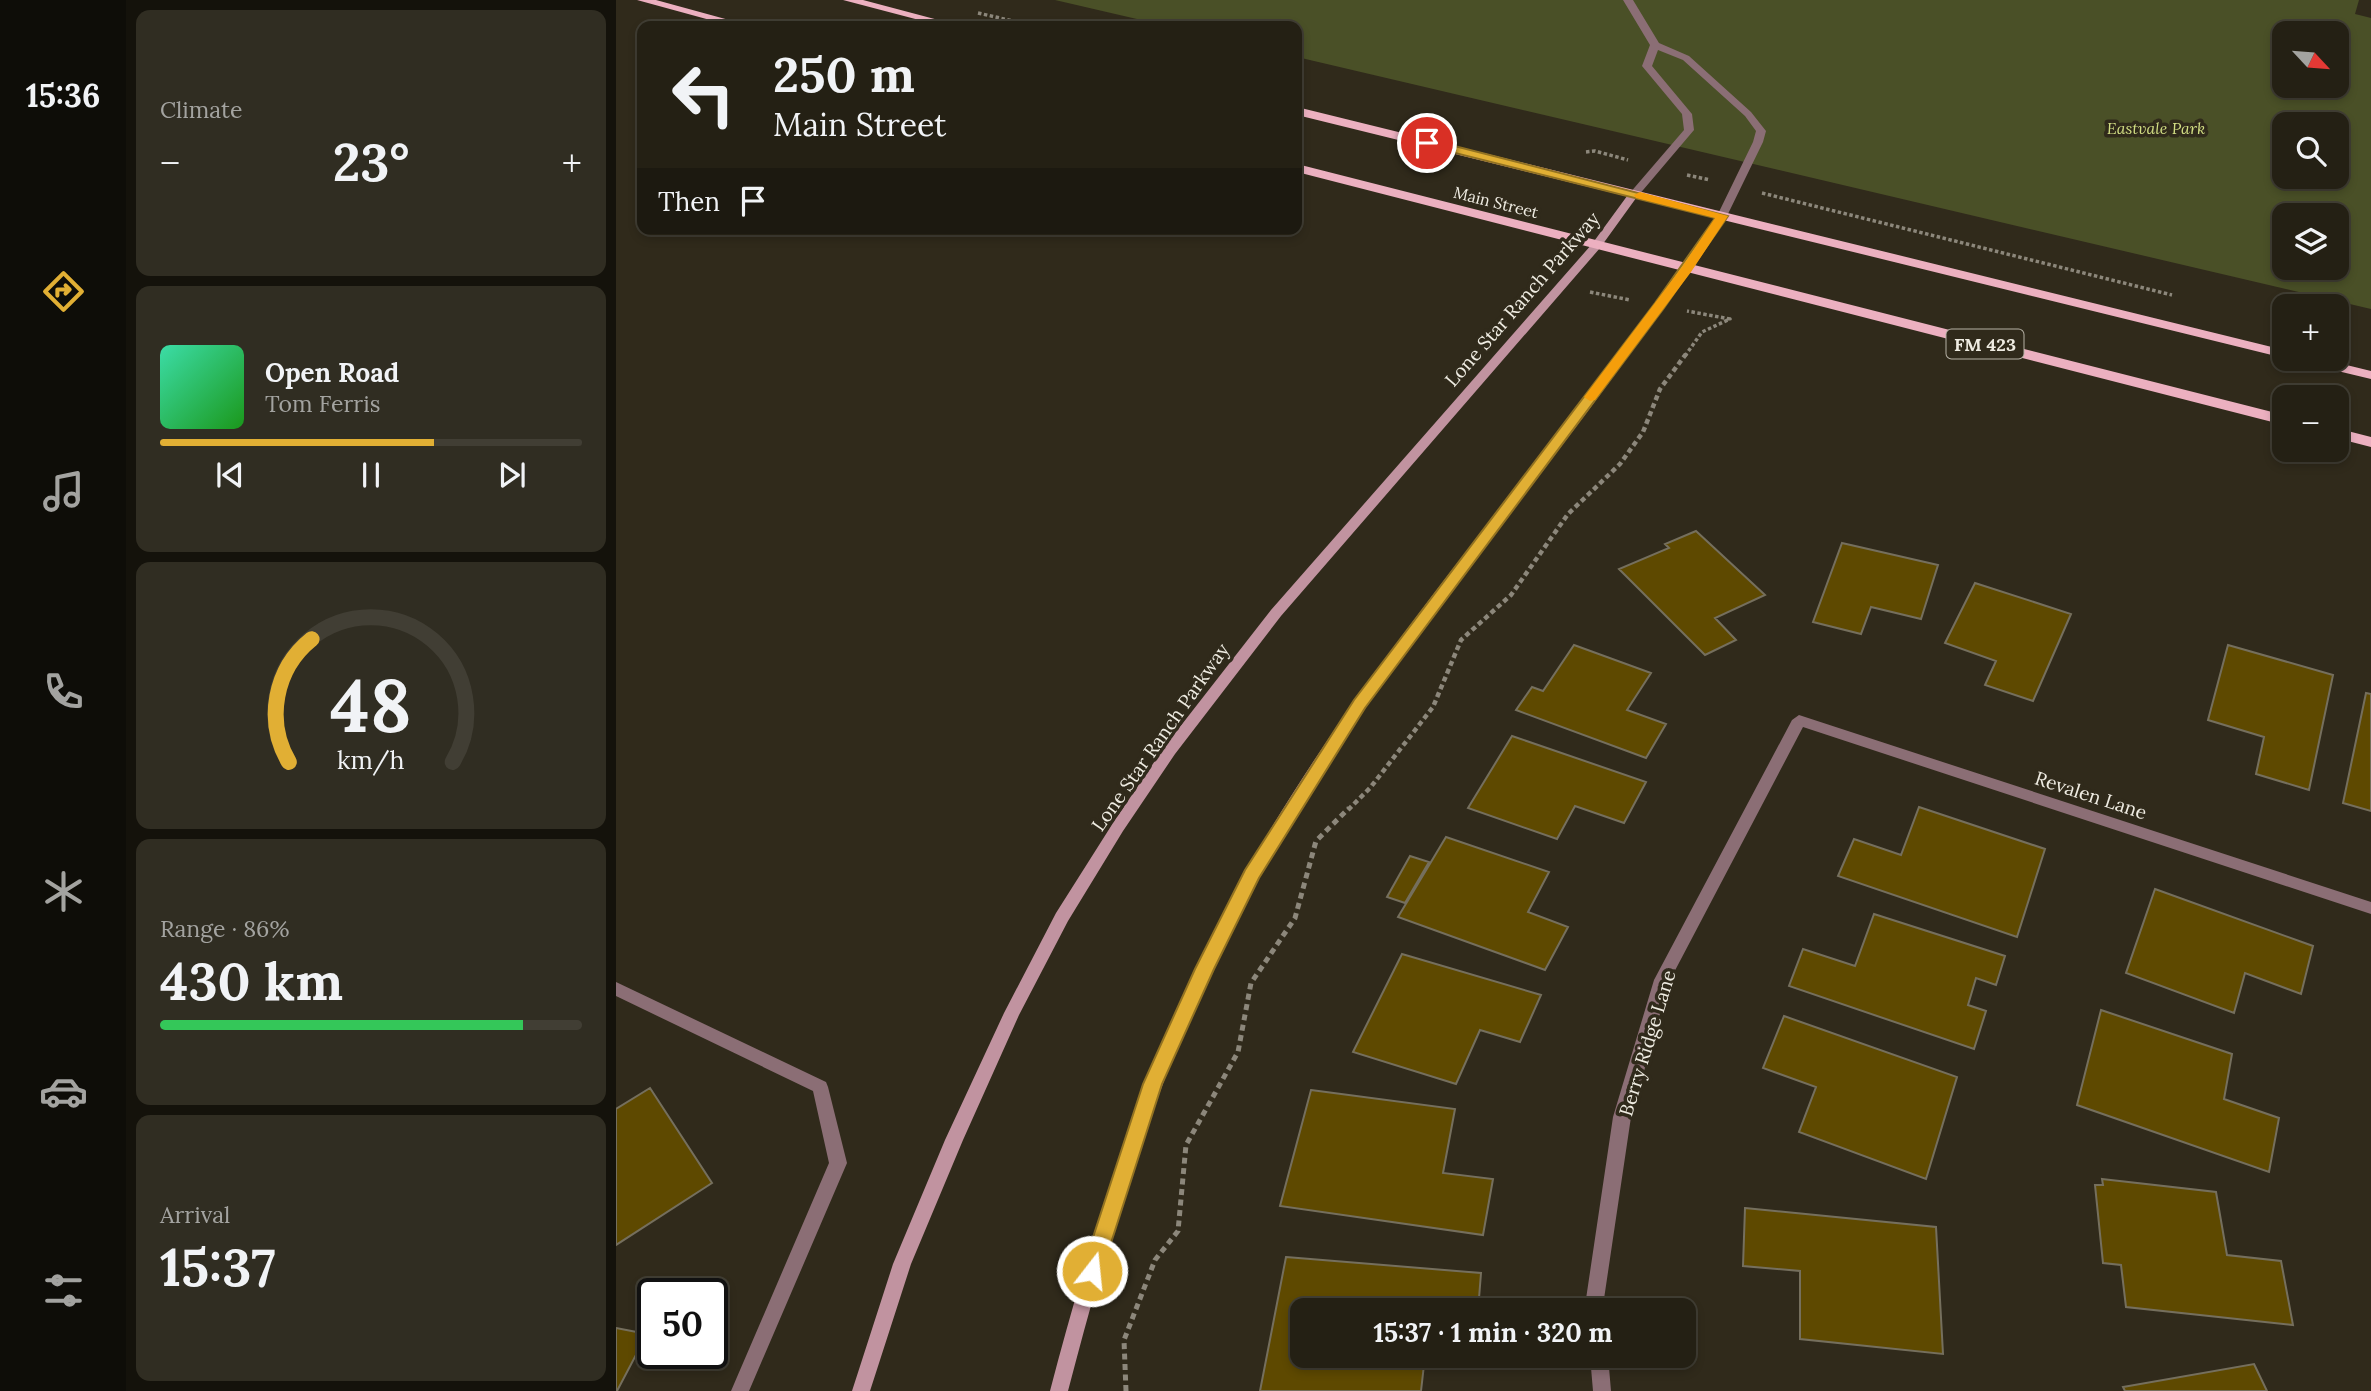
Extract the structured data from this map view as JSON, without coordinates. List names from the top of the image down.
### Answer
{
  "streets": {
    "main road": ["Main Street", "Lone Star Ranch Parkway", "FM 423"],
    "street": ["Revalen Lane", "Berry Ridge Lane"]
  },
  "crossings": [
    ["Main Street", "Lone Star Ranch Parkway"],
    ["Main Street", "FM 423"],
    ["Revalen Lane", "Berry Ridge Lane"]
  ],
  "parks": ["Eastvale Park"],
  "north": "bottom right",
  "page": {
    "tabs": "15:36",
    "tile": [
      "Climate",
      ["Range · 86%", "430 km"],
      ["Arrival", "15:37"]
    ],
    "map_buttons": ["+", "−"],
    "turn": ["250 m", "Main Street"],
    "heat": ["−", "23°", "+"],
    "then": "Then",
    "song": ["Open Road", "Tom Ferris"],
    "limit": "50",
    "trip": "15:37 · 1 min · 320 m",
    "gauge": ["48", "km/h"]
  }
}
